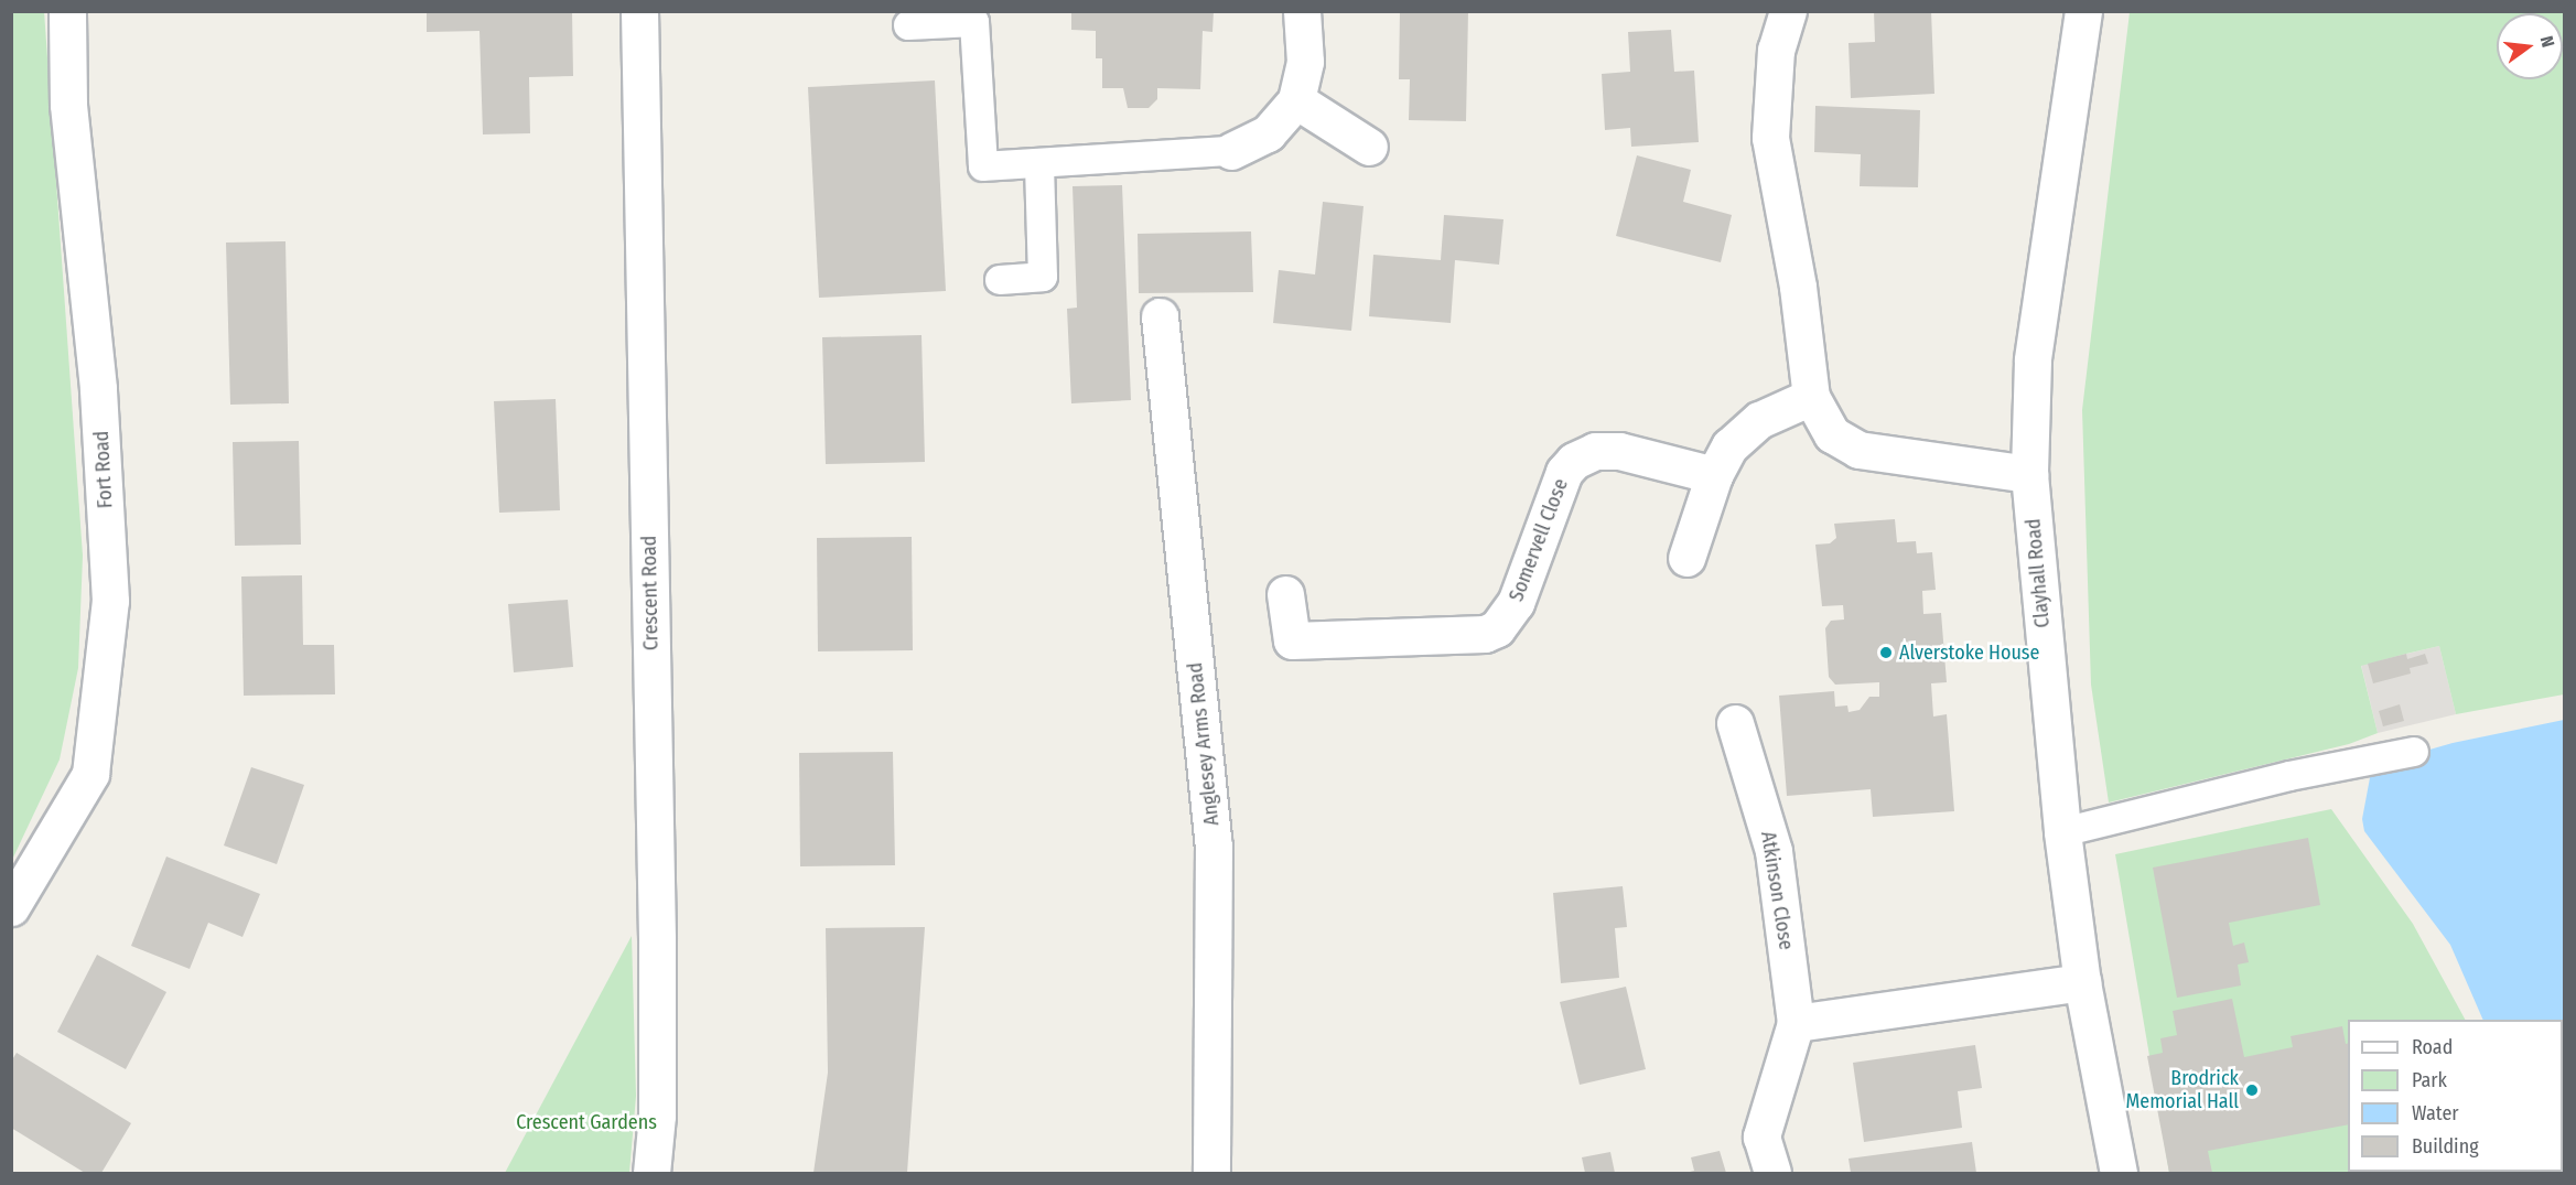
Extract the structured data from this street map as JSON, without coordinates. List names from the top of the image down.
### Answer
{
  "streets": {
    "street": [
      "Fort Road",
      "Somervell Close",
      "Clayhall Road",
      "Crescent Road",
      "Anglesey Arms Road",
      "Atkinson Close"
    ]
  },
  "parks": ["Crescent Gardens"],
  "places": ["Alverstoke House", "Brodrick Memorial Hall"],
  "legend": [
    "Road",
    "Park",
    "Water",
    "Building"
  ],
  "north": "right"
}
